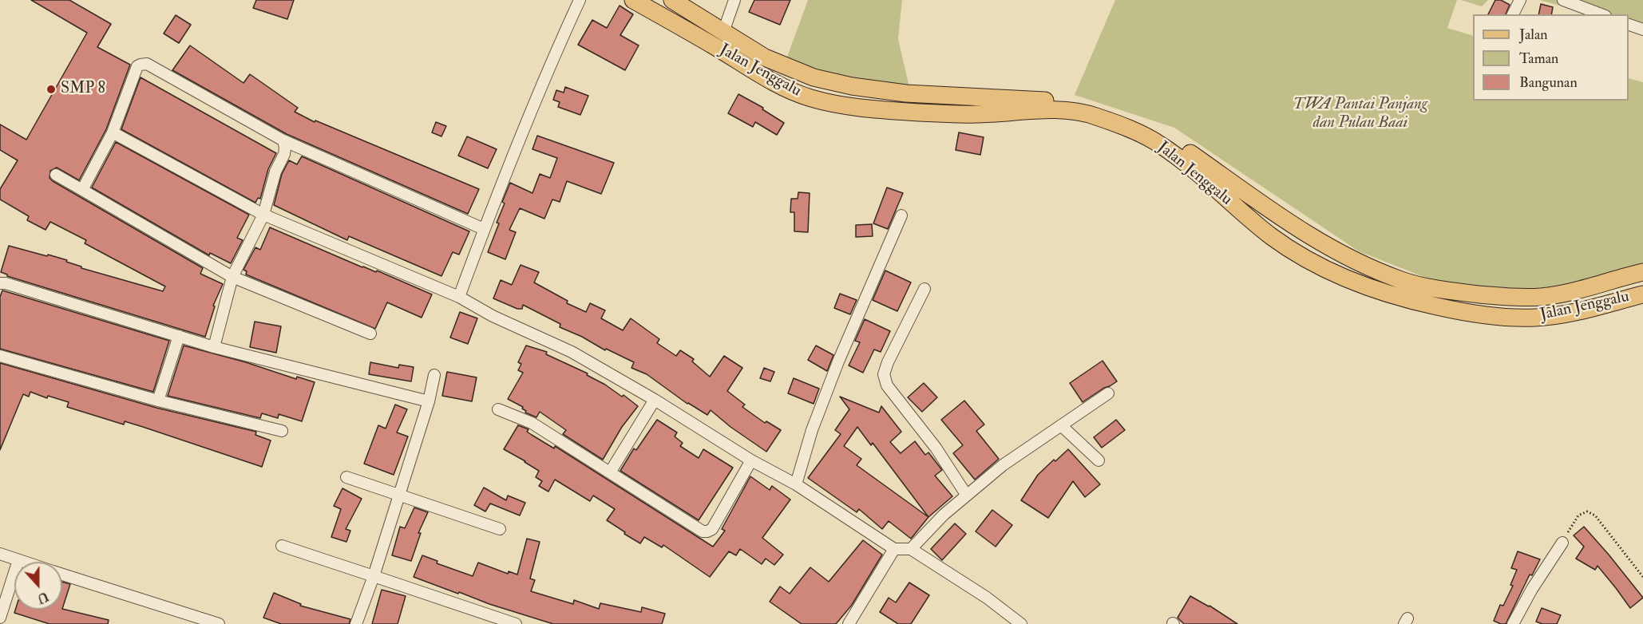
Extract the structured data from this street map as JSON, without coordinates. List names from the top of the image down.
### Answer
{
  "streets": {
    "main road": ["Jalan Jenggalu"]
  },
  "parks": ["TWA Pantai Panjang dan Pulau Baai"],
  "places": ["SMP 8"],
  "legend": ["Jalan", "Taman", "Bangunan"],
  "north": "bottom"
}
